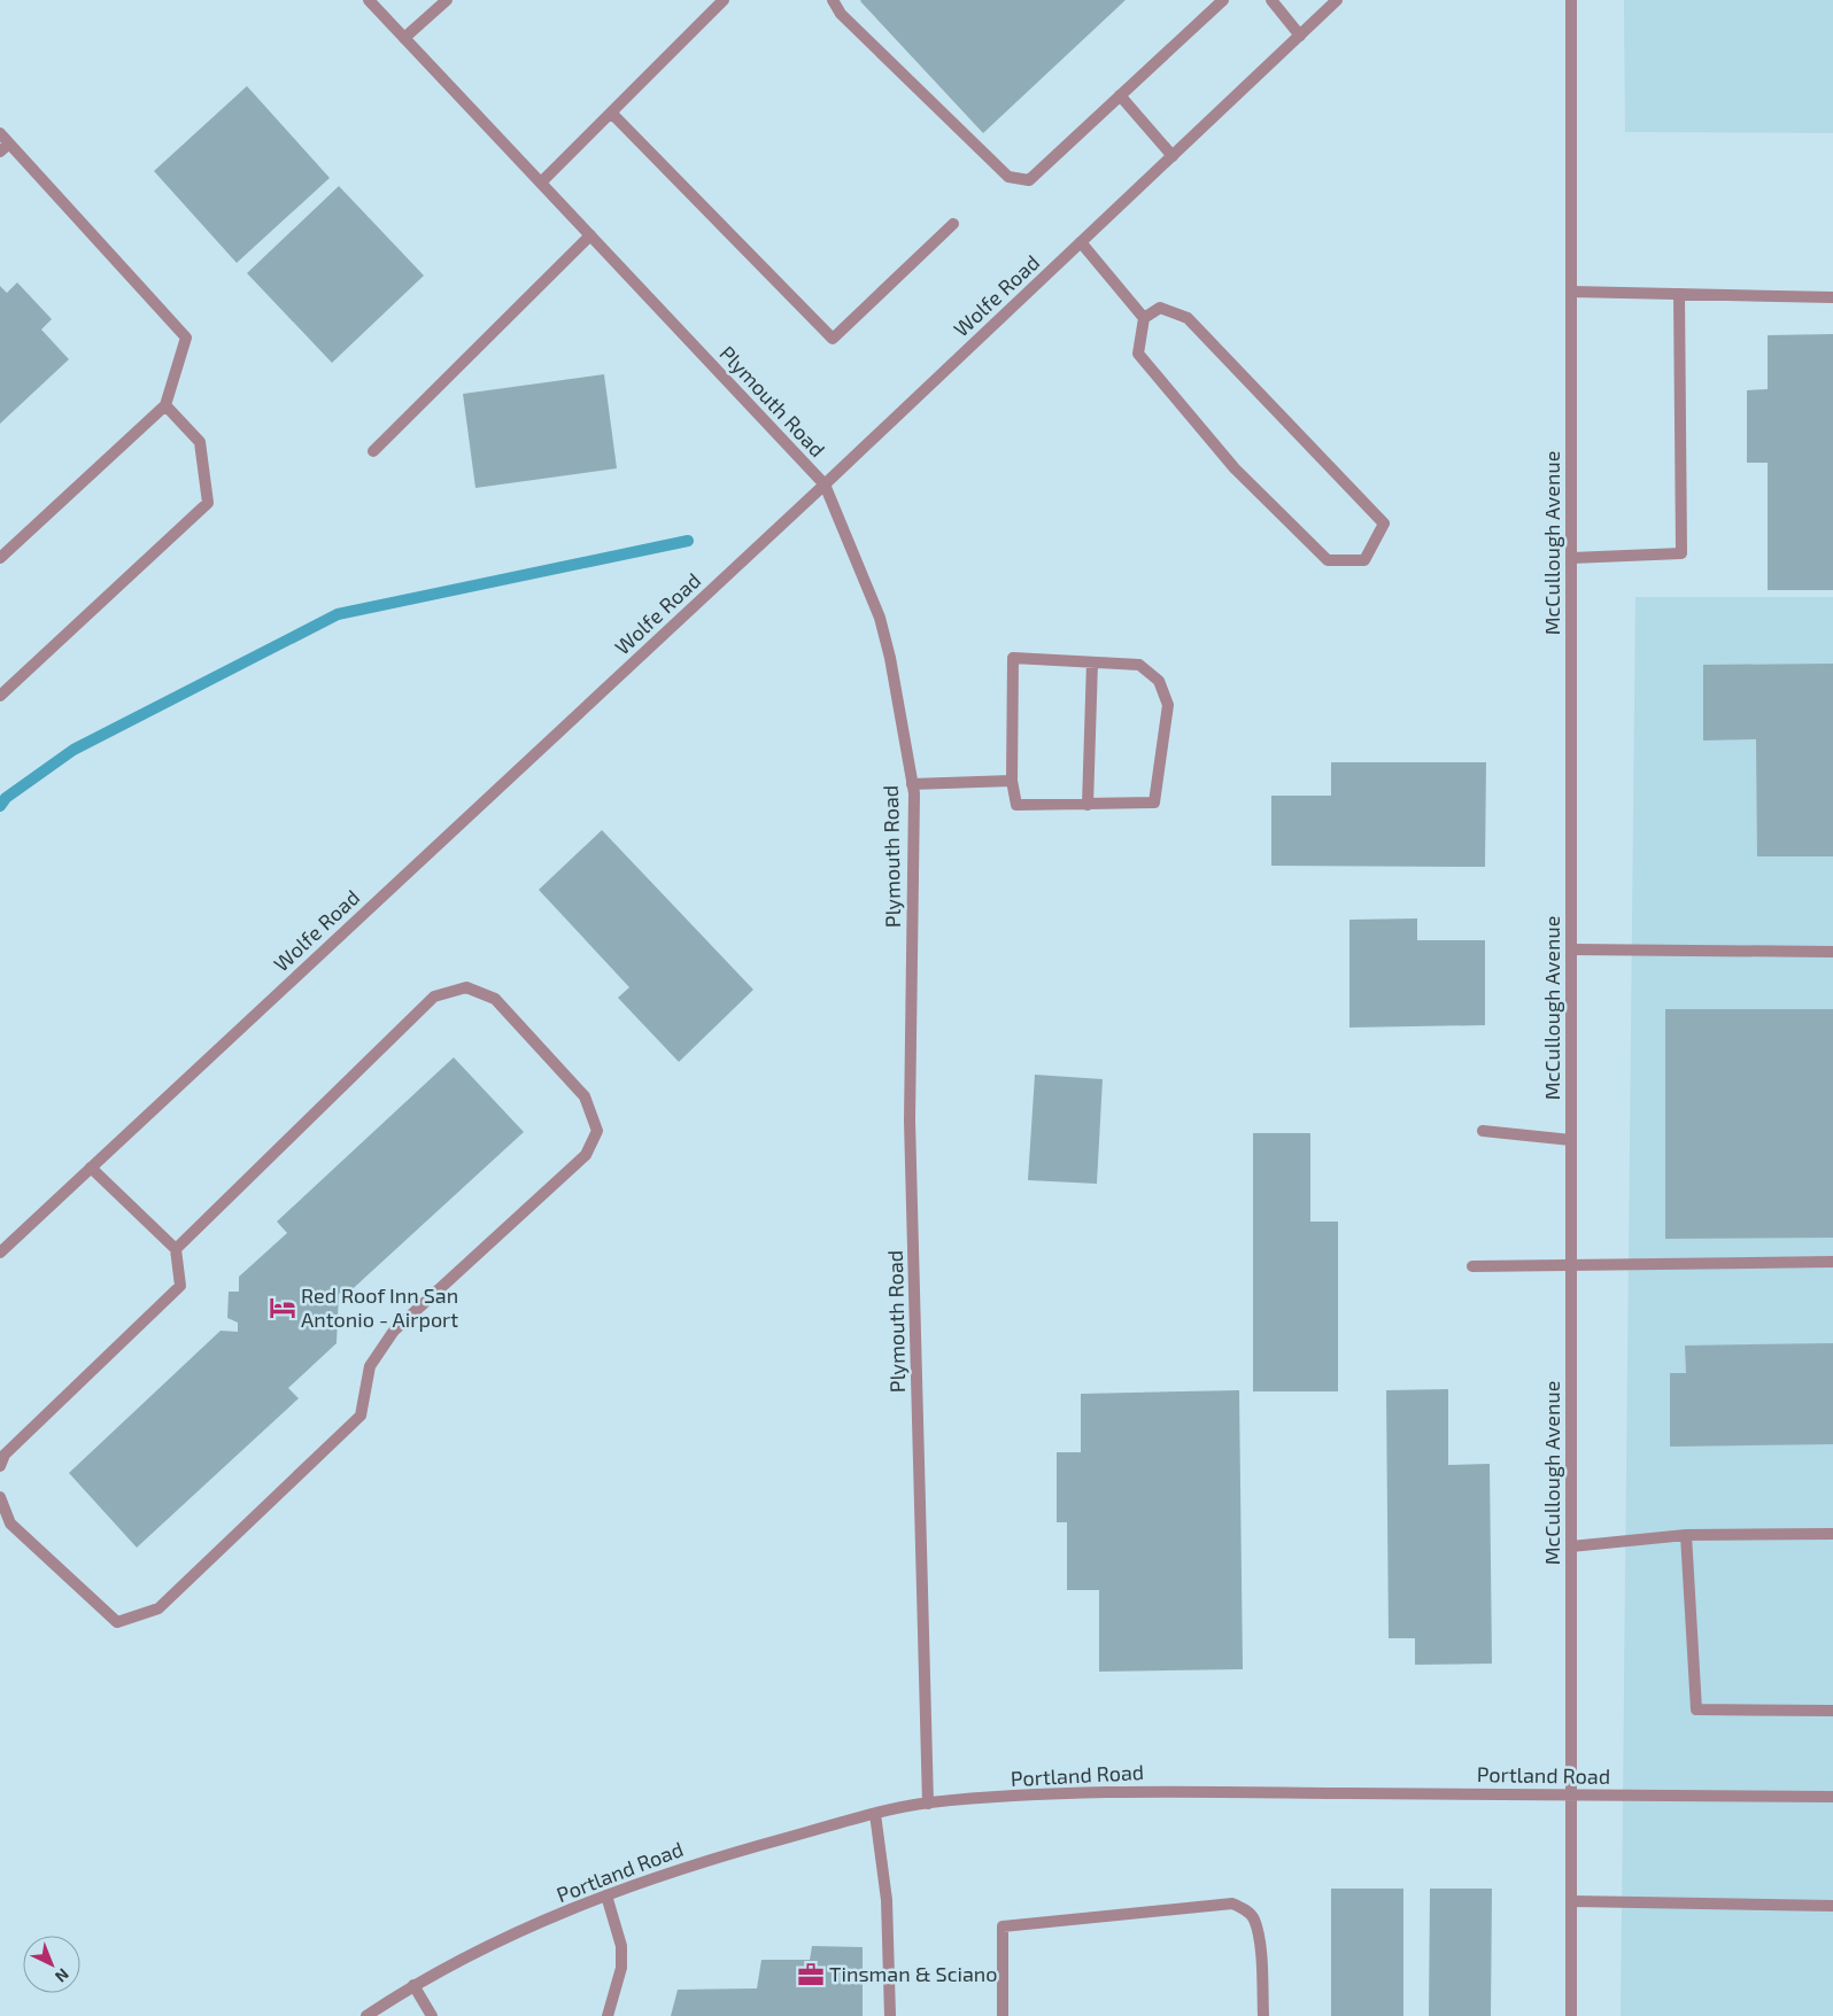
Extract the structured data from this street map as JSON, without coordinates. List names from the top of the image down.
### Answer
{
  "streets": {
    "street": [
      "Wolfe Road",
      "Plymouth Road",
      "McCullough Avenue",
      "Portland Road"
    ]
  },
  "crossings": [
    ["Wolfe Road", "Plymouth Road"],
    ["Plymouth Road", "Portland Road"],
    ["McCullough Avenue", "Portland Road"]
  ],
  "places": {
    "hotel": ["Red Roof Inn San Antonio - Airport"],
    "office": ["Tinsman & Sciano"]
  },
  "north": "bottom right"
}
